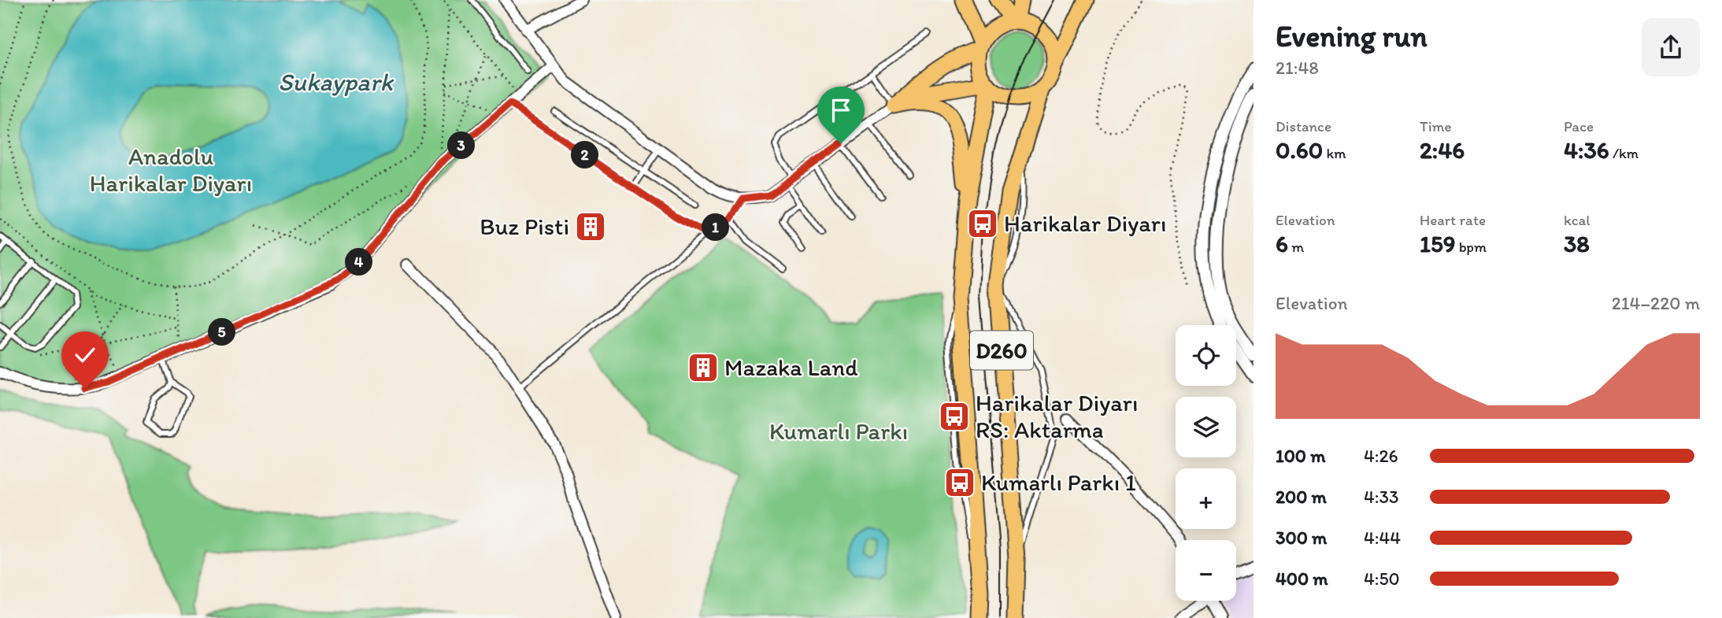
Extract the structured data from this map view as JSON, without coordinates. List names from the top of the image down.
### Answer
{
  "streets": {
    "highway": ["D260"]
  },
  "water": ["Sukaypark"],
  "parks": ["Anadolu Harikalar Diyarı", "Kumarlı Parkı"],
  "places": {
    "bus stop": ["Harikalar Diyarı", "Harikalar Diyarı RS: Aktarma", "Kumarlı Parkı 1"],
    "building": ["Buz Pisti", "Mazaka Land"]
  },
  "page": {
    "heading": ["Evening run", "21:48"],
    "stats": [
      ["Distance", "0.60 km"],
      ["Time", "2:46"],
      ["Pace", "4:36 /km"],
      ["Elevation", "6 m"],
      ["Heart rate", "159 bpm"],
      ["kcal", "38"]
    ],
    "pins": [
      "3",
      "2",
      "1",
      "4",
      "5"
    ],
    "chart": ["Elevation", "214–220 m"],
    "map_buttons": ["+", "−"],
    "list": [
      {
        "name": "100 m",
        "note": "4:26"
      },
      {
        "name": "200 m",
        "note": "4:33"
      },
      {
        "name": "300 m",
        "note": "4:44"
      },
      {
        "name": "400 m",
        "note": "4:50"
      }
    ]
  }
}
